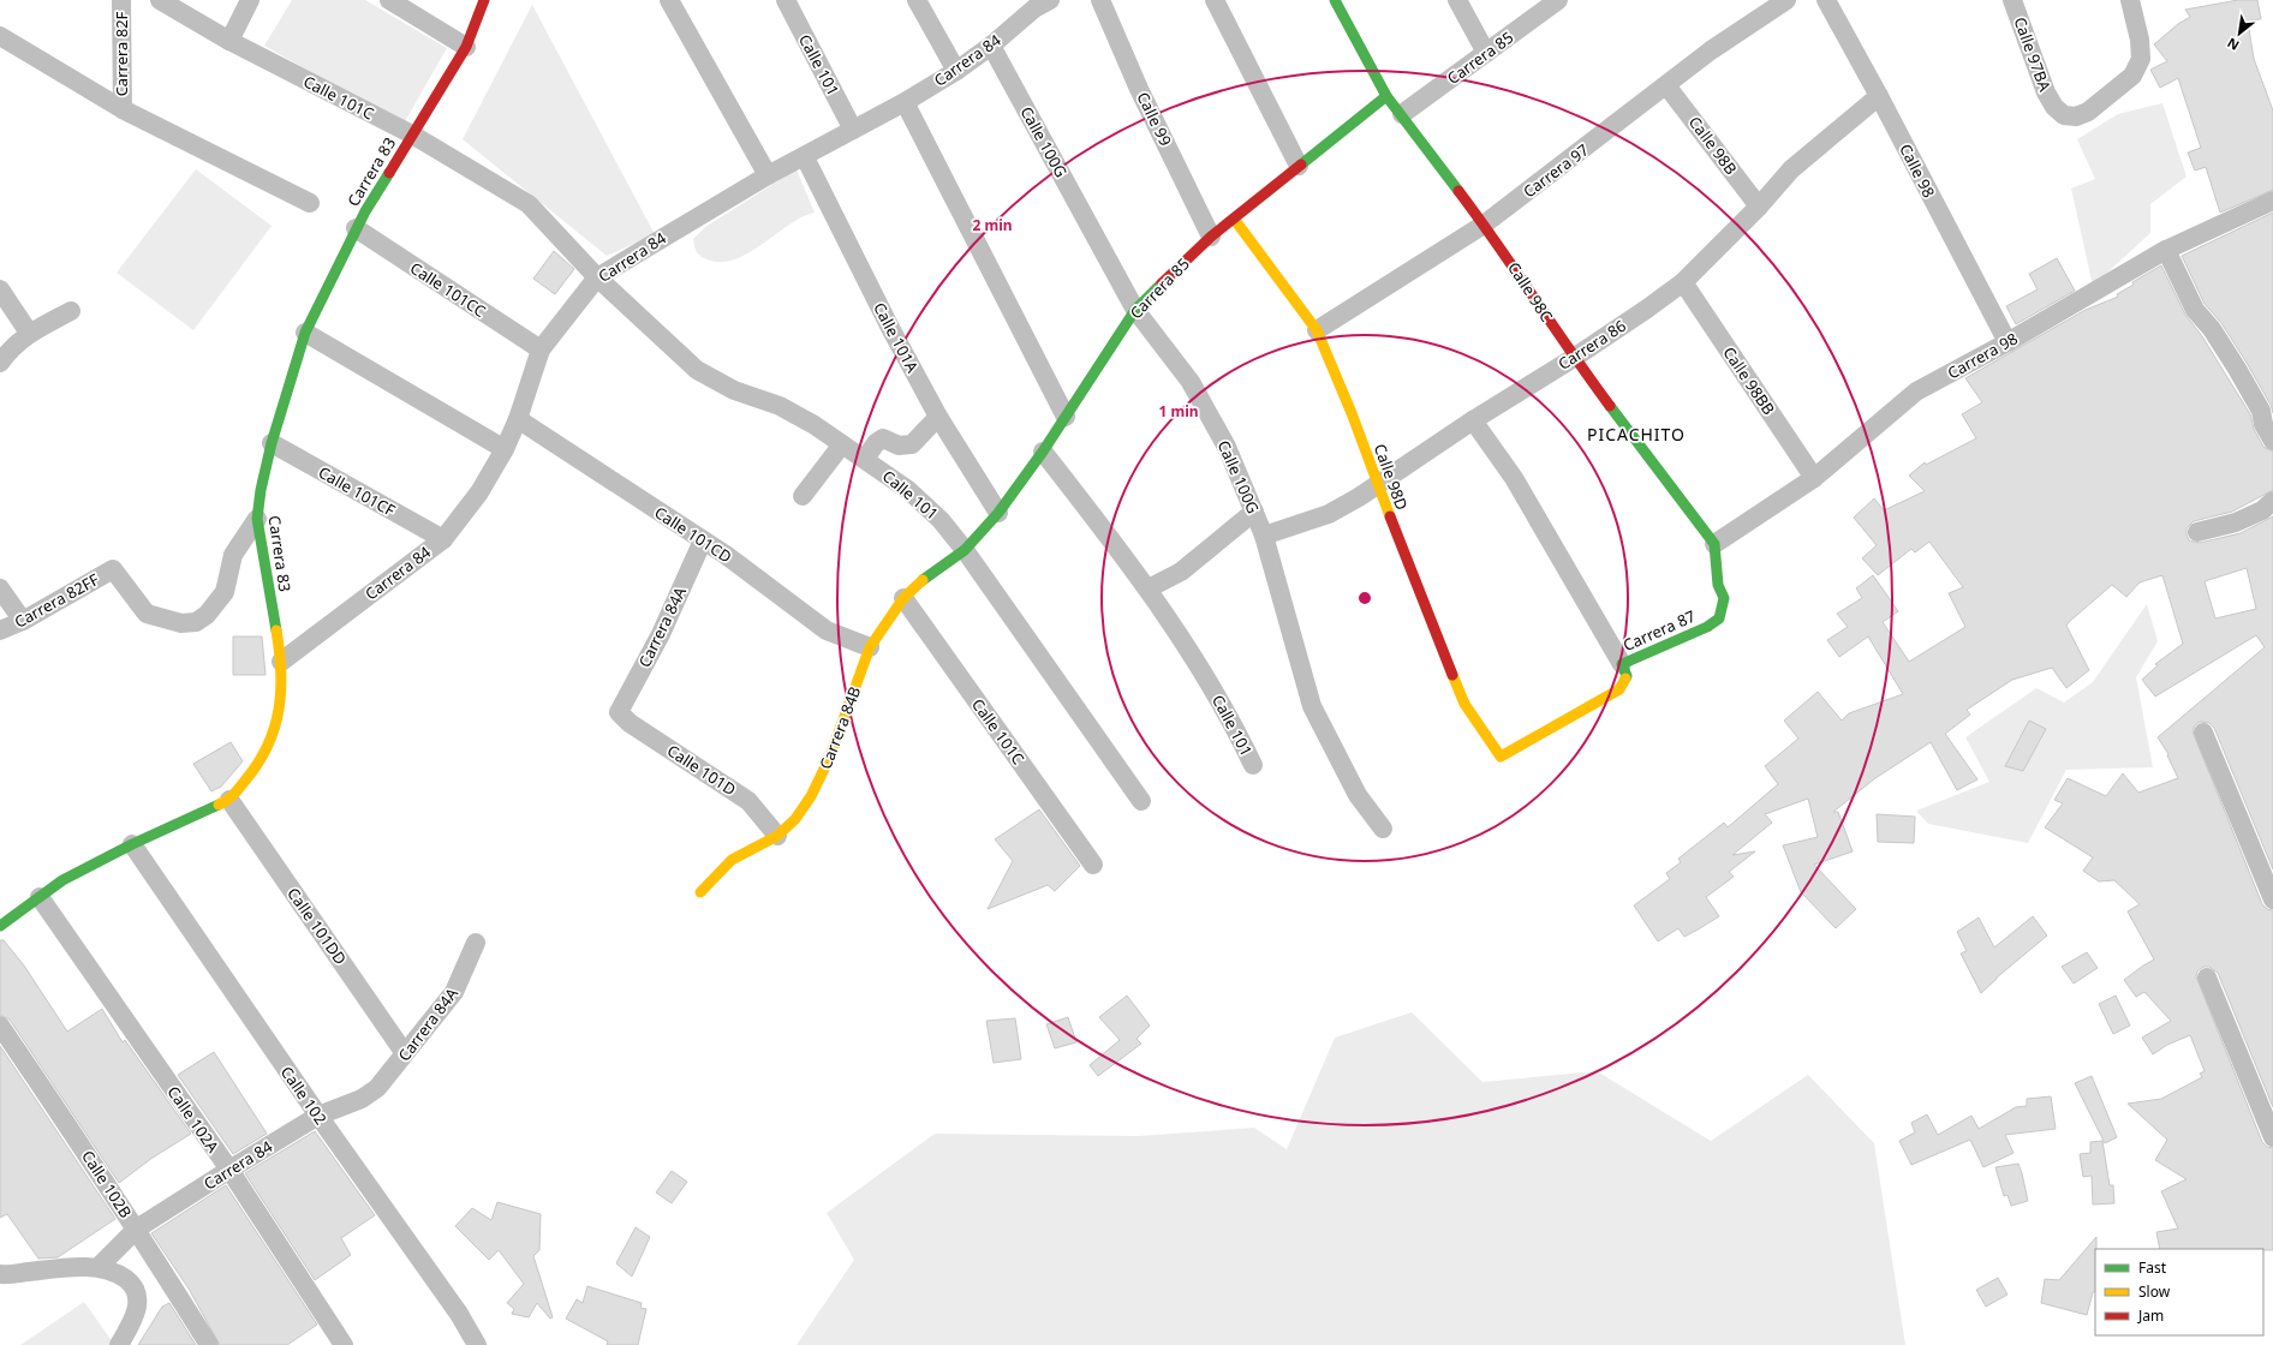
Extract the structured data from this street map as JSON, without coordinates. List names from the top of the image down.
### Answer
{
  "streets": {
    "street": [
      "Carrera 82F",
      "Calle 97BA",
      "Carrera 85",
      "Carrera 84",
      "Calle 101",
      "Calle 101C",
      "Calle 99",
      "Calle 100G",
      "Calle 98B",
      "Carrera 97",
      "Calle 98",
      "Carrera 83",
      "Calle 101CC",
      "Calle 98C",
      "Calle 101A",
      "Carrera 86",
      "Carrera 98",
      "Calle 98BB",
      "Calle 98D",
      "Calle 101CF",
      "Calle 101CD",
      "Carrera 82FF",
      "Carrera 84A",
      "Carrera 87",
      "Carrera 84B",
      "Calle 101D",
      "Calle 101DD",
      "Calle 102",
      "Calle 102A",
      "Calle 102B"
    ]
  },
  "crossings": [
    ["Carrera 85", "Calle 101"],
    ["Carrera 85", "Calle 99"],
    ["Carrera 85", "Calle 100G"],
    ["Carrera 85", "Calle 98C"],
    ["Carrera 85", "Calle 101A"],
    ["Carrera 85", "Calle 98D"],
    ["Carrera 85", "Carrera 84B"],
    ["Carrera 84", "Calle 101"],
    ["Carrera 84", "Calle 101C"],
    ["Carrera 84", "Calle 100G"],
    ["Carrera 84", "Carrera 83"],
    ["Carrera 84", "Calle 101CC"],
    ["Carrera 84", "Calle 101A"],
    ["Carrera 84", "Calle 101CF"],
    ["Carrera 84", "Calle 101CD"],
    ["Carrera 84", "Carrera 84A"],
    ["Carrera 84", "Calle 102"],
    ["Carrera 84", "Calle 102A"],
    ["Carrera 84", "Calle 102B"],
    ["Calle 101", "Calle 101C"],
    ["Calle 101", "Carrera 84B"],
    ["Calle 101C", "Carrera 83"],
    ["Calle 101C", "Carrera 84B"],
    ["Calle 100G", "Carrera 86"],
    ["Calle 98B", "Carrera 97"],
    ["Calle 98B", "Carrera 86"],
    ["Carrera 97", "Calle 98C"],
    ["Carrera 97", "Calle 98D"],
    ["Calle 98", "Carrera 86"],
    ["Calle 98", "Carrera 98"],
    ["Carrera 83", "Calle 101CC"],
    ["Carrera 83", "Calle 101CF"],
    ["Carrera 83", "Carrera 82FF"],
    ["Carrera 83", "Calle 101DD"],
    ["Carrera 83", "Calle 102"],
    ["Carrera 83", "Calle 102A"],
    ["Calle 98C", "Carrera 86"],
    ["Calle 98C", "Carrera 98"],
    ["Calle 98C", "Carrera 87"],
    ["Carrera 86", "Calle 98BB"],
    ["Carrera 86", "Calle 98D"],
    ["Carrera 98", "Calle 98BB"],
    ["Carrera 98", "Carrera 87"],
    ["Calle 98D", "Carrera 87"],
    ["Calle 101CD", "Carrera 84A"],
    ["Calle 101CD", "Carrera 84B"],
    ["Carrera 84A", "Calle 101D"],
    ["Carrera 84A", "Calle 101DD"],
    ["Carrera 84B", "Calle 101D"]
  ],
  "districts": ["PICACHITO"],
  "legend": ["Fast", "Slow", "Jam"],
  "north": "bottom left",
  "rings": ["2 min", "1 min"]
}
